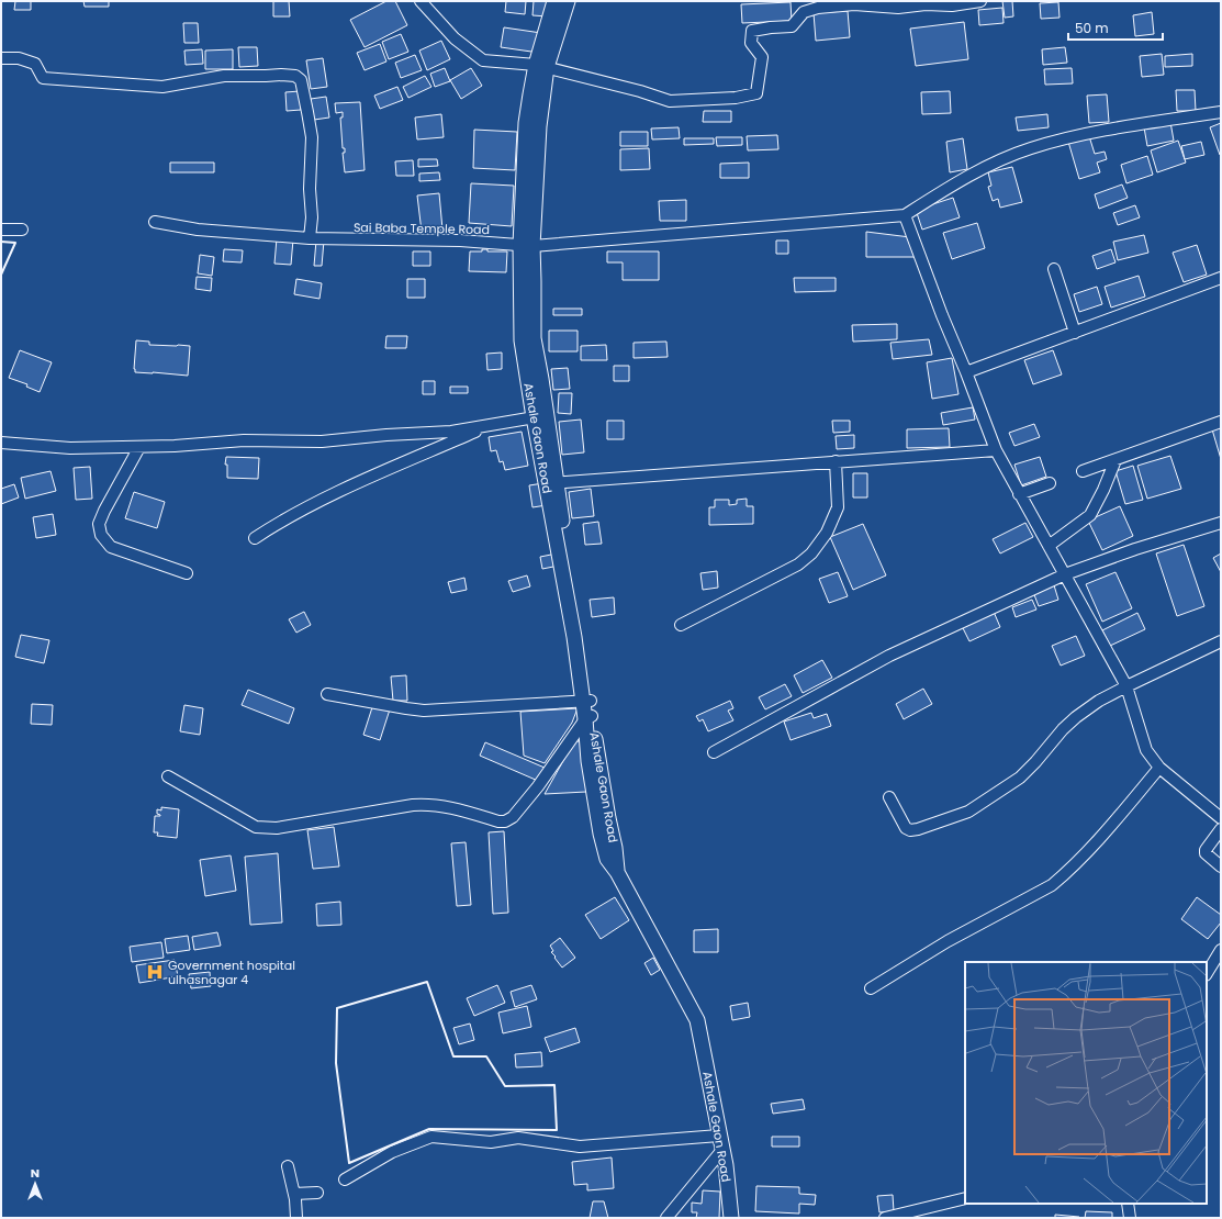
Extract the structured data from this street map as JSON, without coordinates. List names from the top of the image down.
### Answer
{
  "streets": {
    "street": ["Sai Baba Temple Road", "Ashale Gaon Road"]
  },
  "crossings": [
    ["Sai Baba Temple Road", "Ashale Gaon Road"]
  ],
  "places": {
    "hospital": ["Government hospital ulhasnagar 4"]
  },
  "scale_bar": "50 m",
  "north": "top"
}
